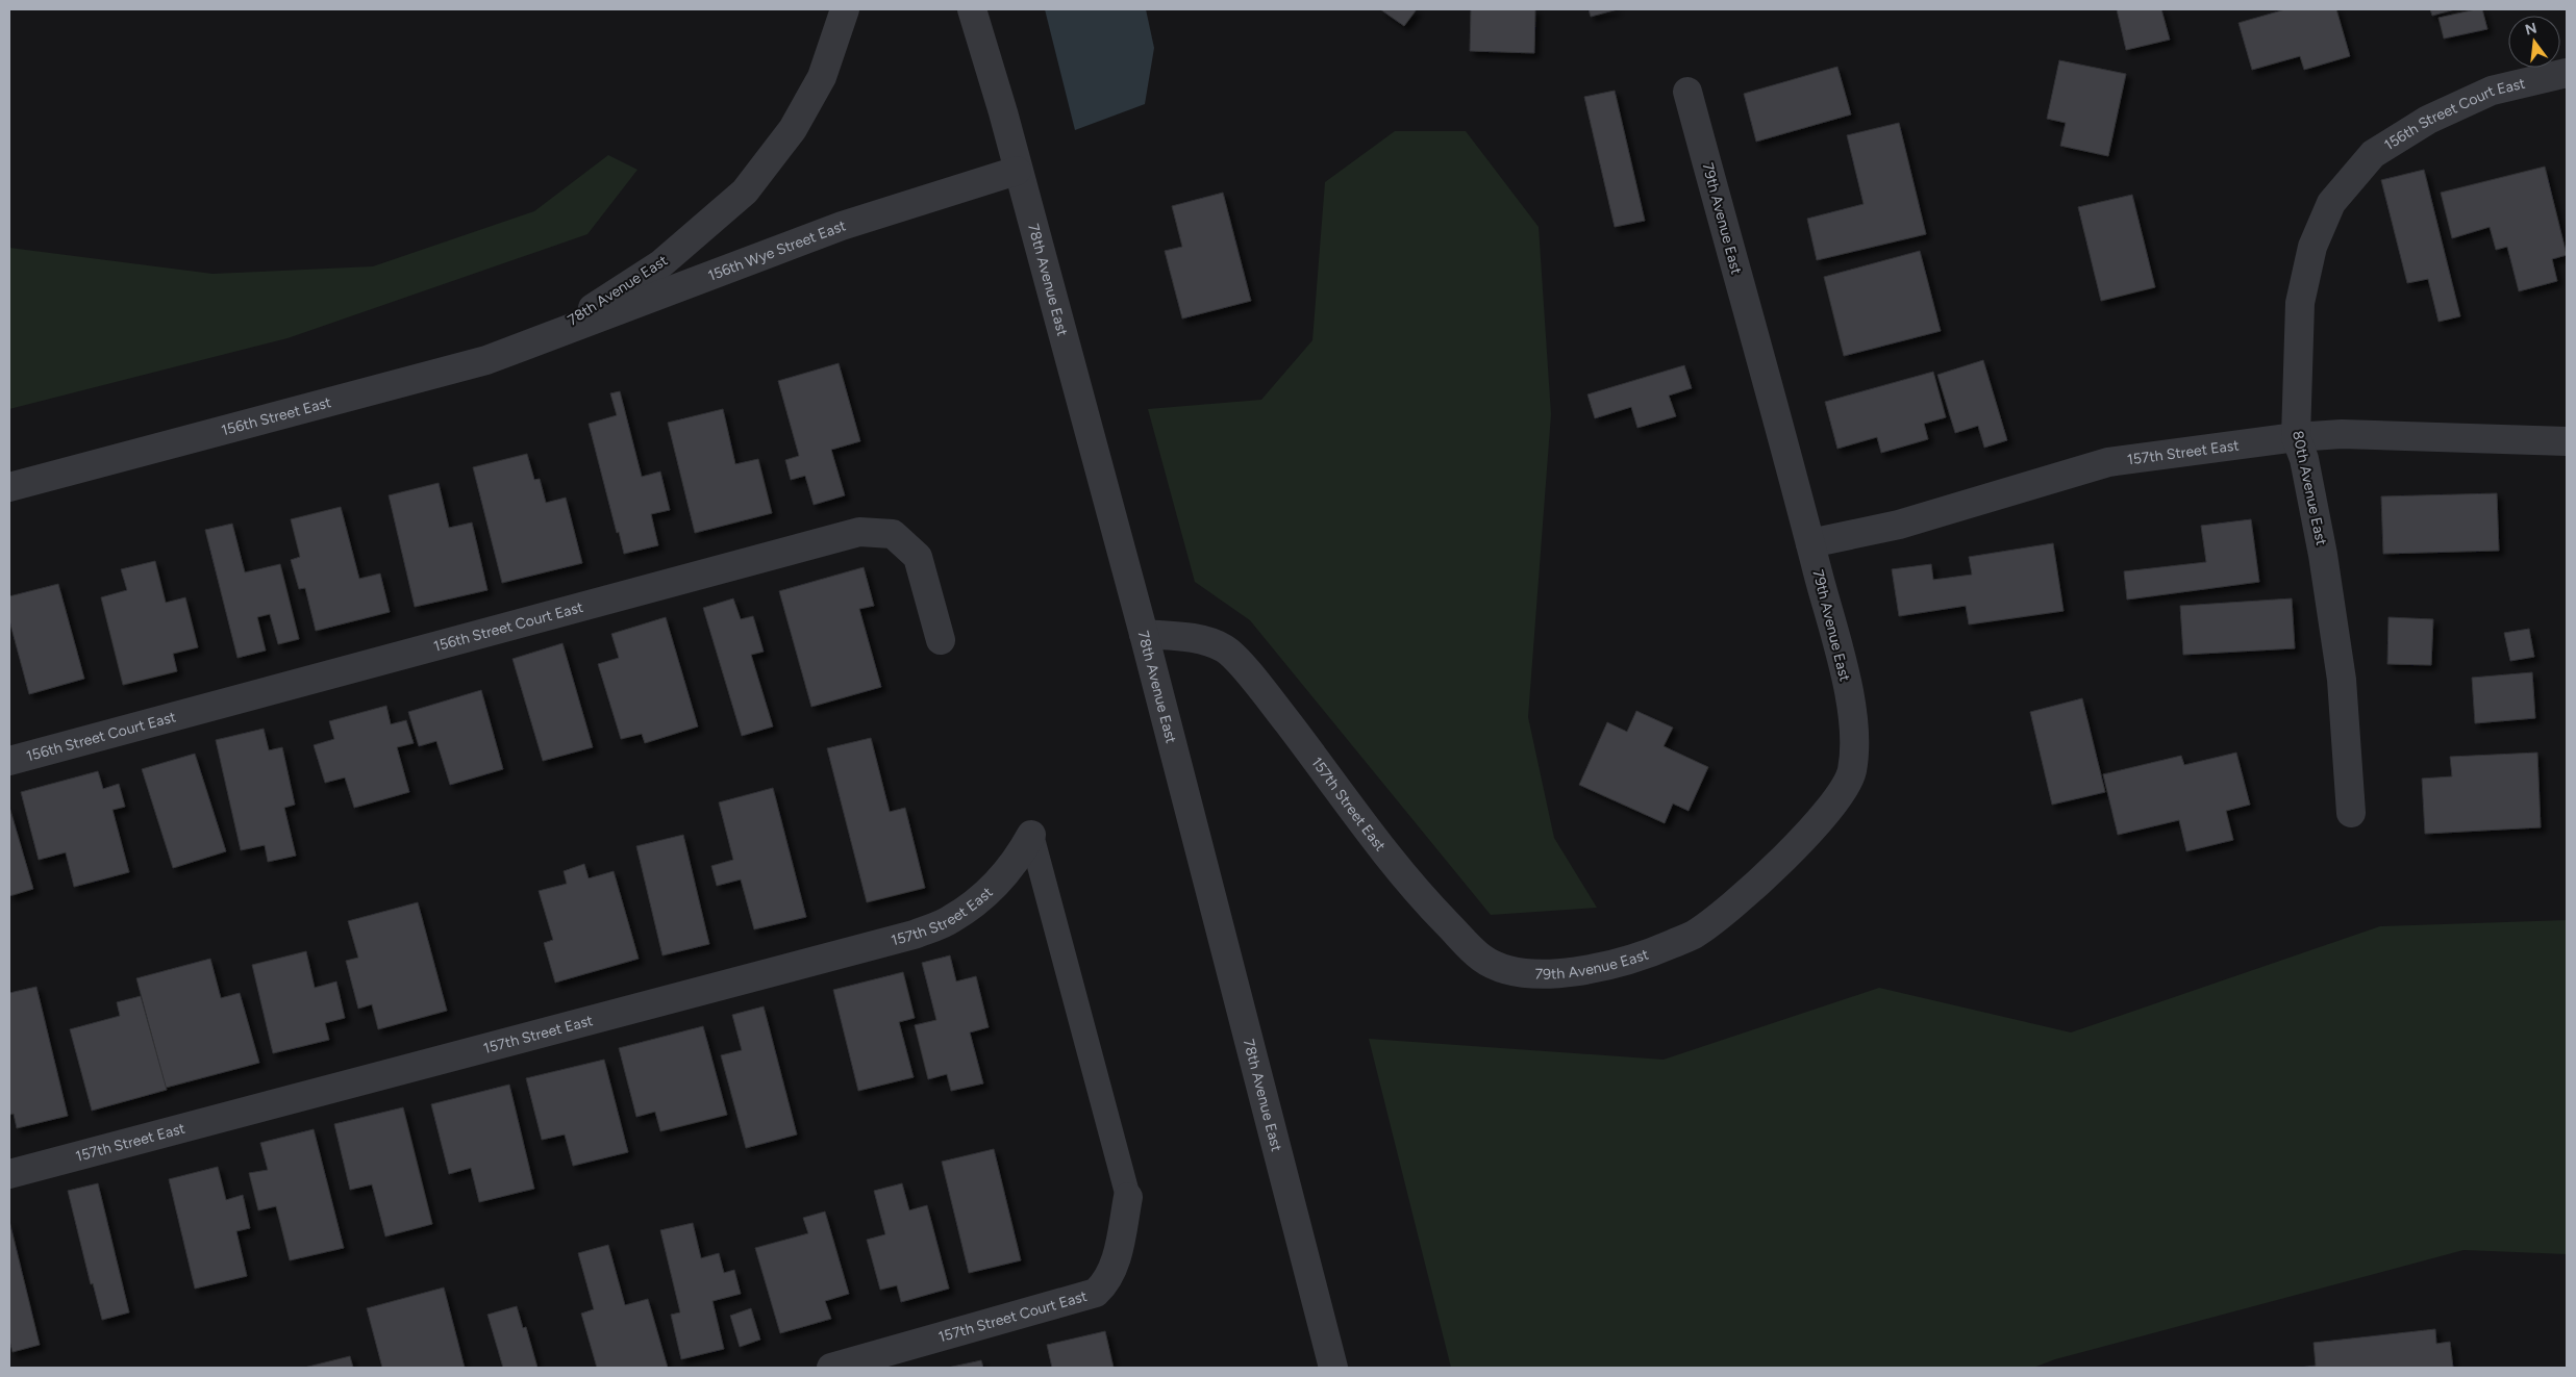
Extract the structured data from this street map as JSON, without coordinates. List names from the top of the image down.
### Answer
{
  "streets": {
    "street": [
      "156th Street Court East",
      "79th Avenue East",
      "156th Wye Street East",
      "78th Avenue East",
      "156th Street East",
      "157th Street East",
      "80th Avenue East",
      "157th Street Court East"
    ]
  },
  "crossings": [
    ["156th Street Court East", "80th Avenue East"],
    ["79th Avenue East", "157th Street East"],
    ["156th Wye Street East", "78th Avenue East"],
    ["156th Wye Street East", "156th Street East"],
    ["78th Avenue East", "156th Street East"],
    ["78th Avenue East", "157th Street East"],
    ["157th Street East", "80th Avenue East"]
  ],
  "north": "top"
}
